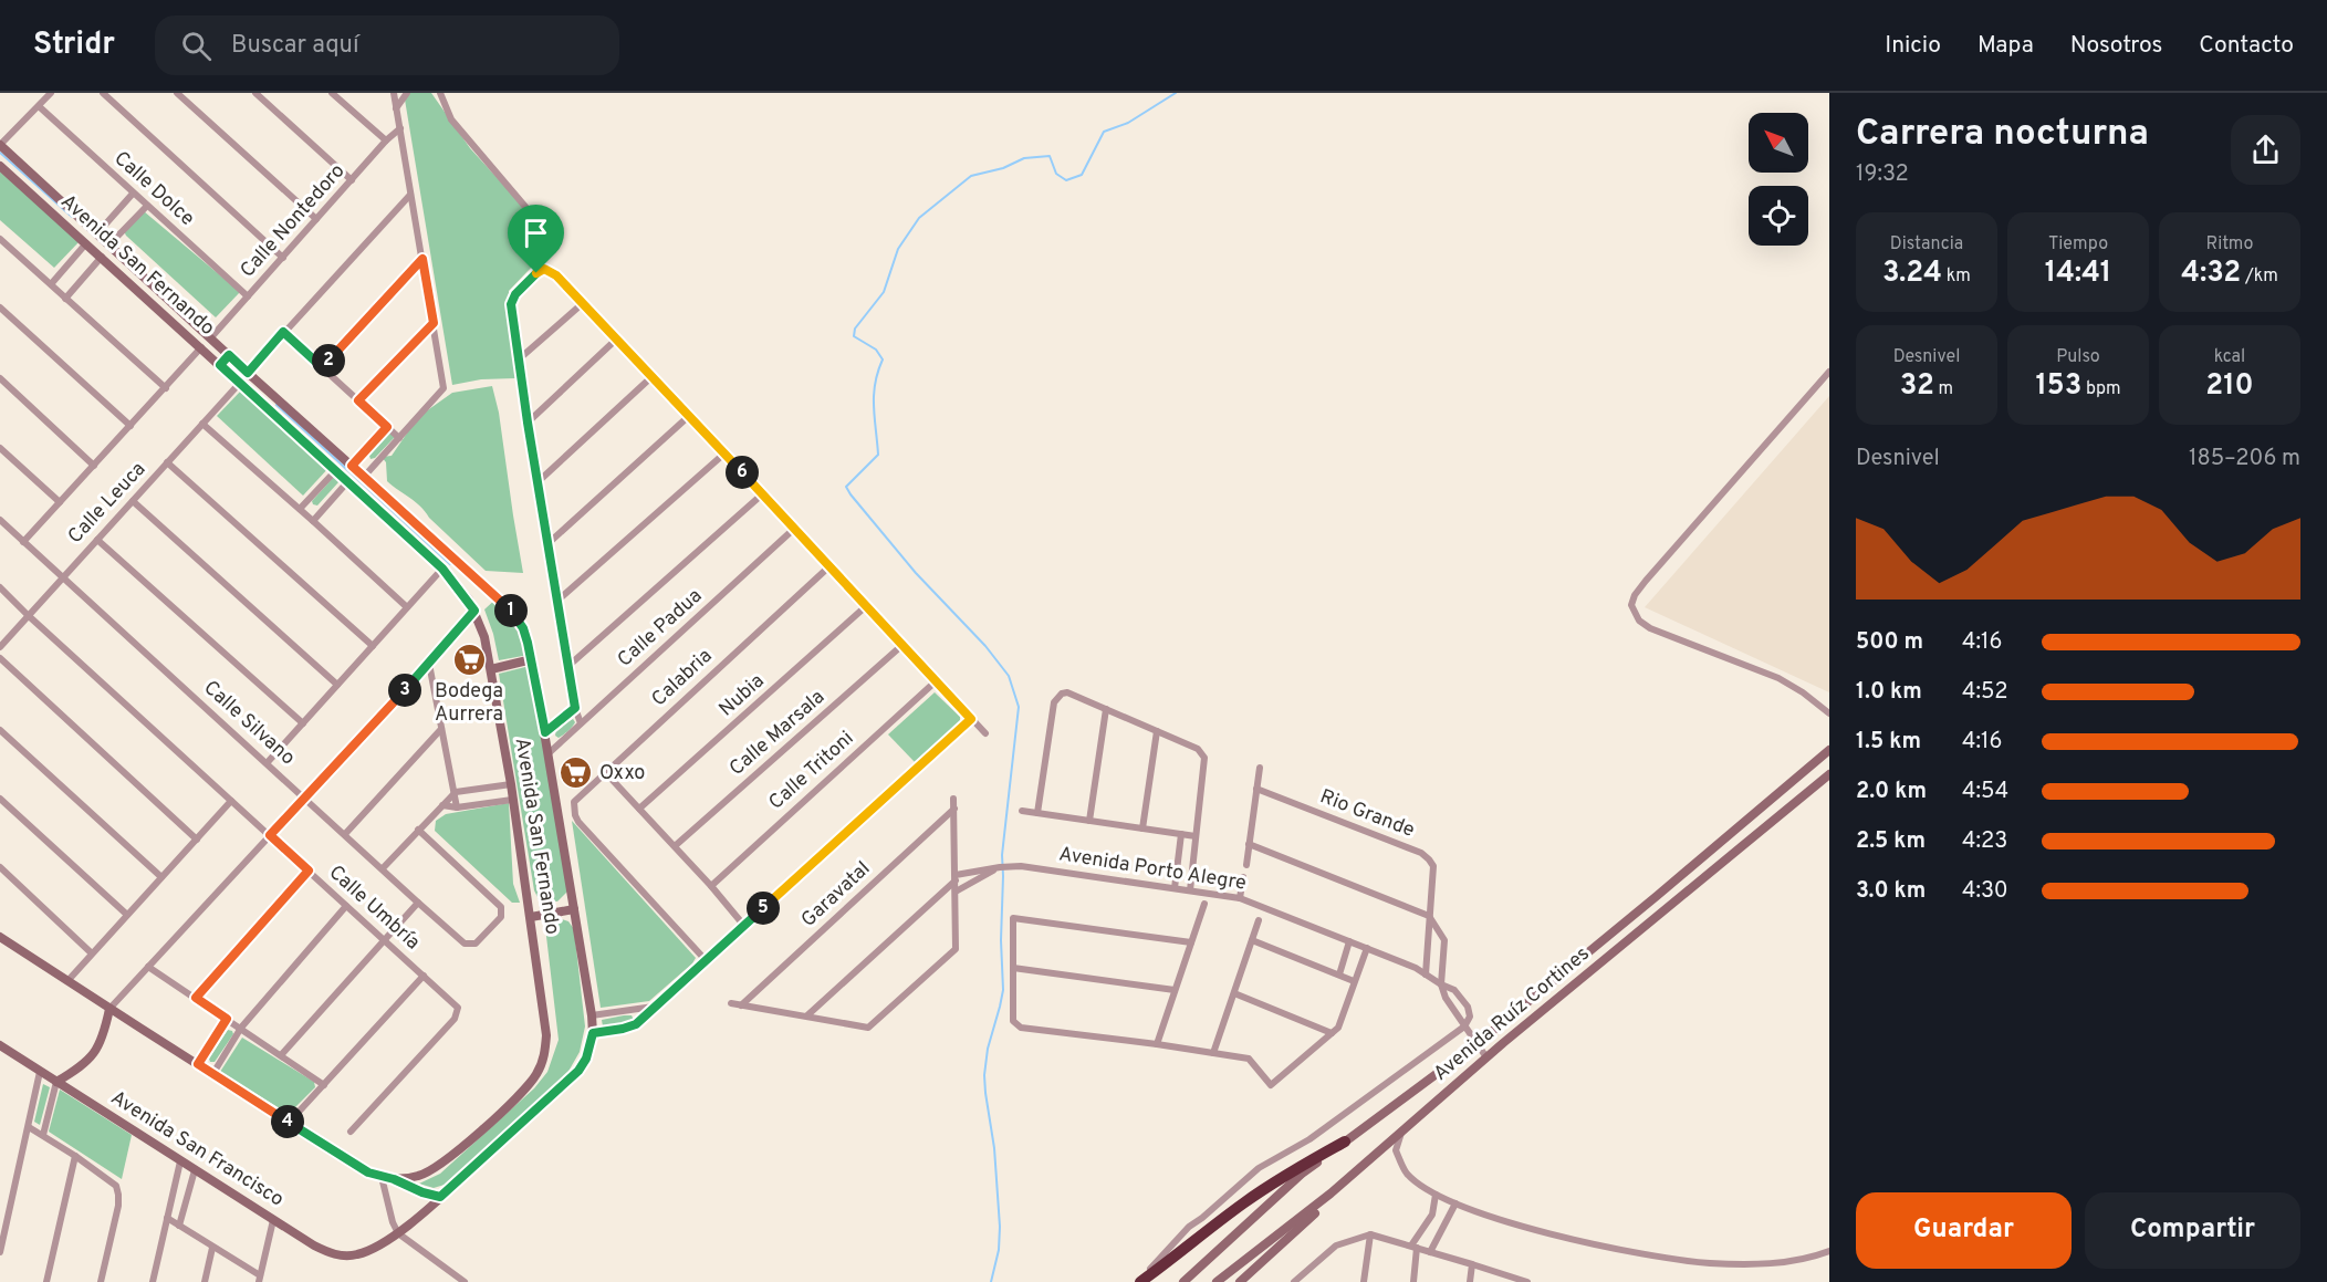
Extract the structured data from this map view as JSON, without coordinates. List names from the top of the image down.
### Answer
{
  "streets": {
    "street": [
      "Calle Dolce",
      "Calle Nontedoro",
      "Avenida San Fernando",
      "Calle Leuca",
      "Calle Padua",
      "Calabria",
      "Nubia",
      "Calle Silvano",
      "Calle Marsala",
      "Calle Tritoni",
      "Rio Grande",
      "Avenida Porto Alegre",
      "Garavatal",
      "Calle Umbría",
      "Avenida Ruíz Cortines",
      "Avenida San Francisco"
    ]
  },
  "crossings": [
    ["Calle Dolce", "Calle Nontedoro"],
    ["Calle Nontedoro", "Avenida San Fernando"],
    ["Avenida San Fernando", "Calle Leuca"],
    ["Avenida San Fernando", "Calle Padua"],
    ["Avenida San Fernando", "Avenida San Francisco"],
    ["Calle Leuca", "Calle Silvano"],
    ["Calle Leuca", "Calle Umbría"],
    ["Rio Grande", "Avenida Porto Alegre"]
  ],
  "places": {
    "supermarket": ["Bodega Aurrera", "Oxxo"]
  },
  "north": "top left",
  "page": {
    "header": "Stridr",
    "search": "Buscar aquí",
    "nav": [
      "Inicio",
      "Mapa",
      "Nosotros",
      "Contacto"
    ],
    "heading": ["Carrera nocturna", "19:32"],
    "stats": [
      ["Distancia", "3.24 km"],
      ["Tiempo", "14:41"],
      ["Ritmo", "4:32 /km"],
      ["Desnivel", "32 m"],
      ["Pulso", "153 bpm"],
      ["kcal", "210"]
    ],
    "pins": [
      "2",
      "6",
      "1",
      "3",
      "5",
      "4"
    ],
    "chart": ["Desnivel", "185–206 m"],
    "list": [
      {
        "name": "500 m",
        "note": "4:16"
      },
      {
        "name": "1.0 km",
        "note": "4:52"
      },
      {
        "name": "1.5 km",
        "note": "4:16"
      },
      {
        "name": "2.0 km",
        "note": "4:54"
      },
      {
        "name": "2.5 km",
        "note": "4:23"
      },
      {
        "name": "3.0 km",
        "note": "4:30"
      }
    ],
    "buttons": ["Guardar", "Compartir"]
  }
}
